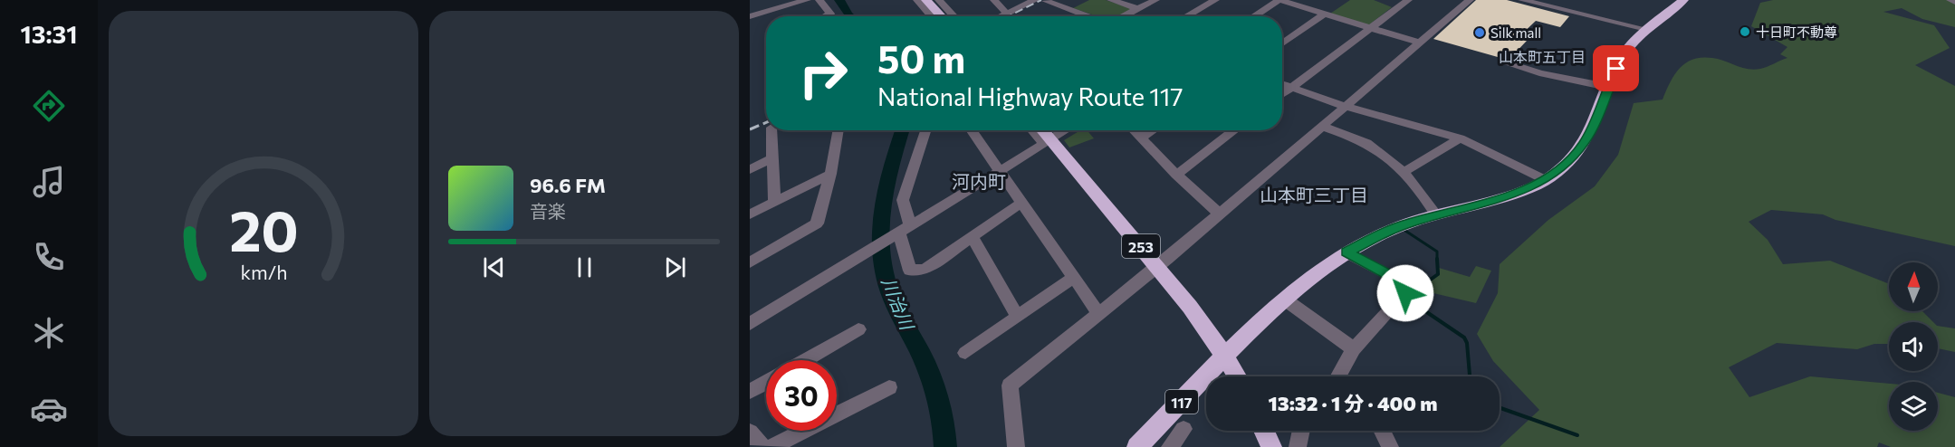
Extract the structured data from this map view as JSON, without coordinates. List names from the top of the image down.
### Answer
{
  "streets": {
    "highway": ["253", "117"]
  },
  "crossings": [
    ["253", "117"]
  ],
  "districts": ["山本町五丁目", "河内町", "山本町三丁目"],
  "water": ["川治川"],
  "places": ["十日町不動尊", "Silk mall"],
  "north": "top",
  "page": {
    "tabs": "13:31",
    "turn": ["50 m", "National Highway Route 117"],
    "song": ["96.6 FM", "音楽"],
    "limit": "30",
    "trip": "13:32 · 1 分 · 400 m",
    "gauge": ["20", "km/h"]
  }
}
